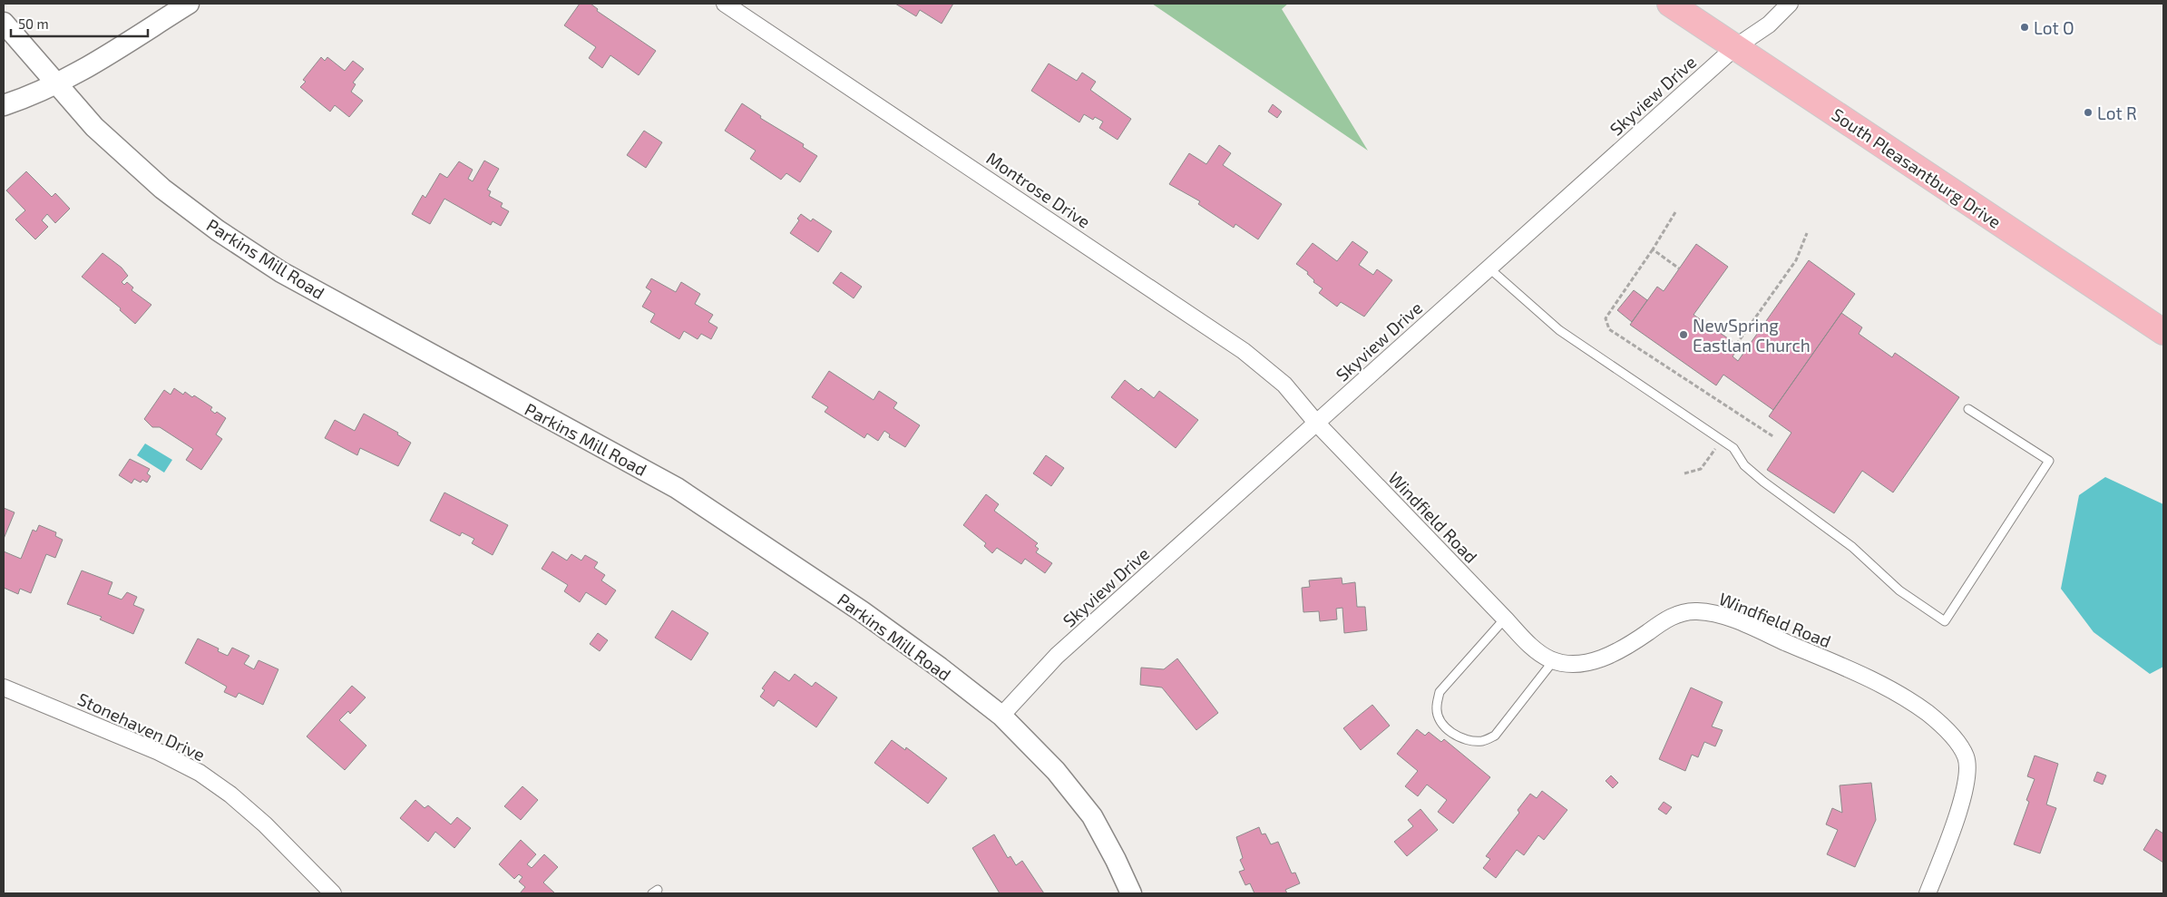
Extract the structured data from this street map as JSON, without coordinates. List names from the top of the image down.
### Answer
{
  "streets": {
    "main road": ["South Pleasantburg Drive"],
    "street": [
      "Skyview Drive",
      "Montrose Drive",
      "Parkins Mill Road",
      "Windfield Road",
      "Stonehaven Drive"
    ]
  },
  "crossings": [
    ["Skyview Drive", "South Pleasantburg Drive"],
    ["Skyview Drive", "Montrose Drive"],
    ["Skyview Drive", "Parkins Mill Road"],
    ["Skyview Drive", "Windfield Road"],
    ["Montrose Drive", "Windfield Road"]
  ],
  "places": ["Lot O", "Lot R", "NewSpring Eastlan Church"],
  "scale_bar": "50 m"
}
